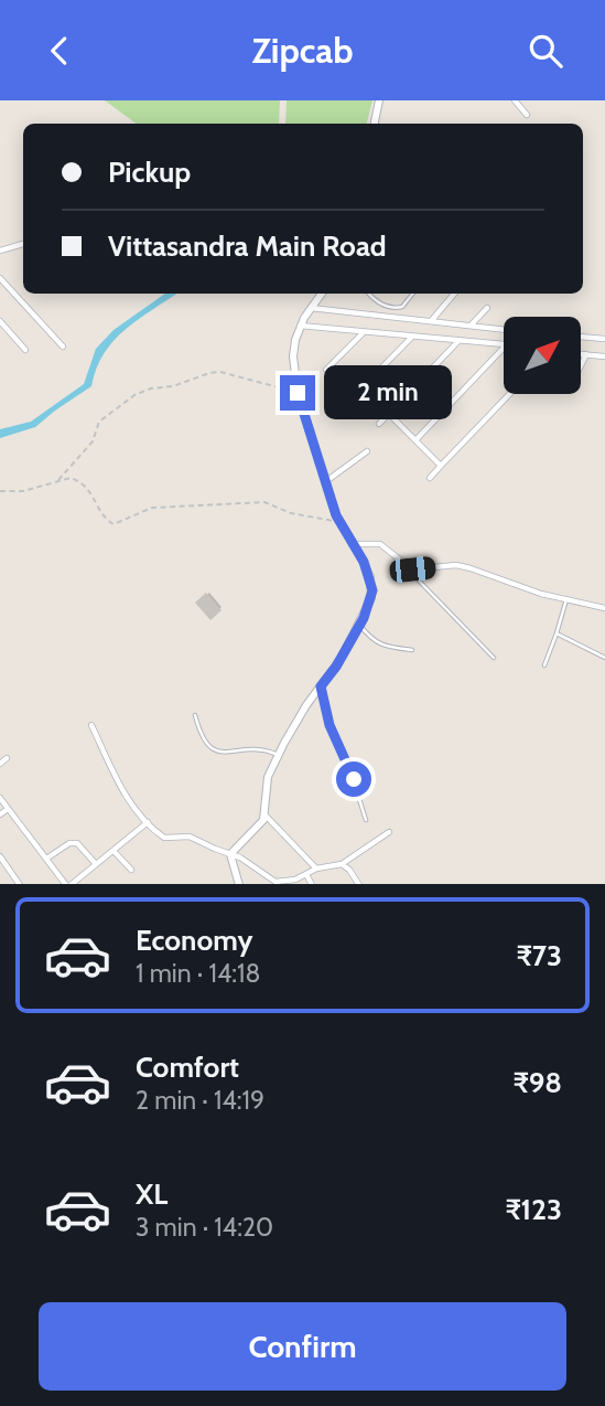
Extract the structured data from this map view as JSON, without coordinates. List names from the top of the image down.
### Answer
{
  "north": "top right",
  "page": {
    "header": "Zipcab",
    "banner": ["Pickup", "Vittasandra Main Road"],
    "bubble": "2 min",
    "list": [
      {
        "name": "Economy",
        "note": "1 min · 14:18",
        "value": "₹73"
      },
      {
        "name": "Comfort",
        "note": "2 min · 14:19",
        "value": "₹98"
      },
      {
        "name": "XL",
        "note": "3 min · 14:20",
        "value": "₹123"
      }
    ],
    "buttons": "Confirm"
  }
}
